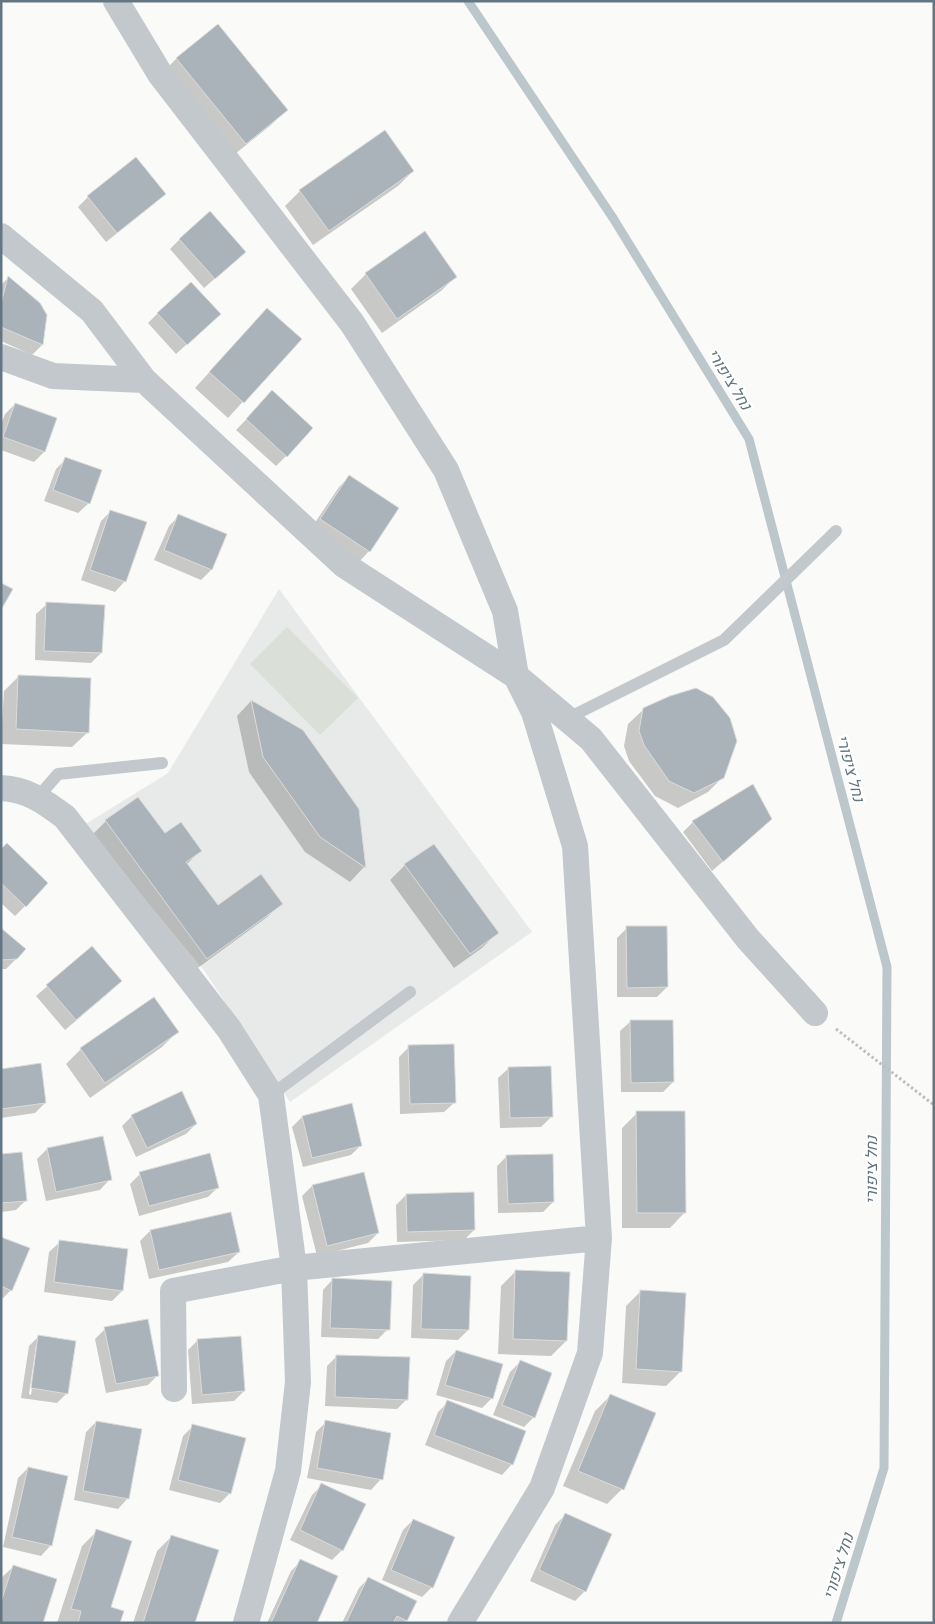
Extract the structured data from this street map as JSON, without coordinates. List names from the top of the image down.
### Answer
{
  "water": ["נחל ציפורי"]
}
